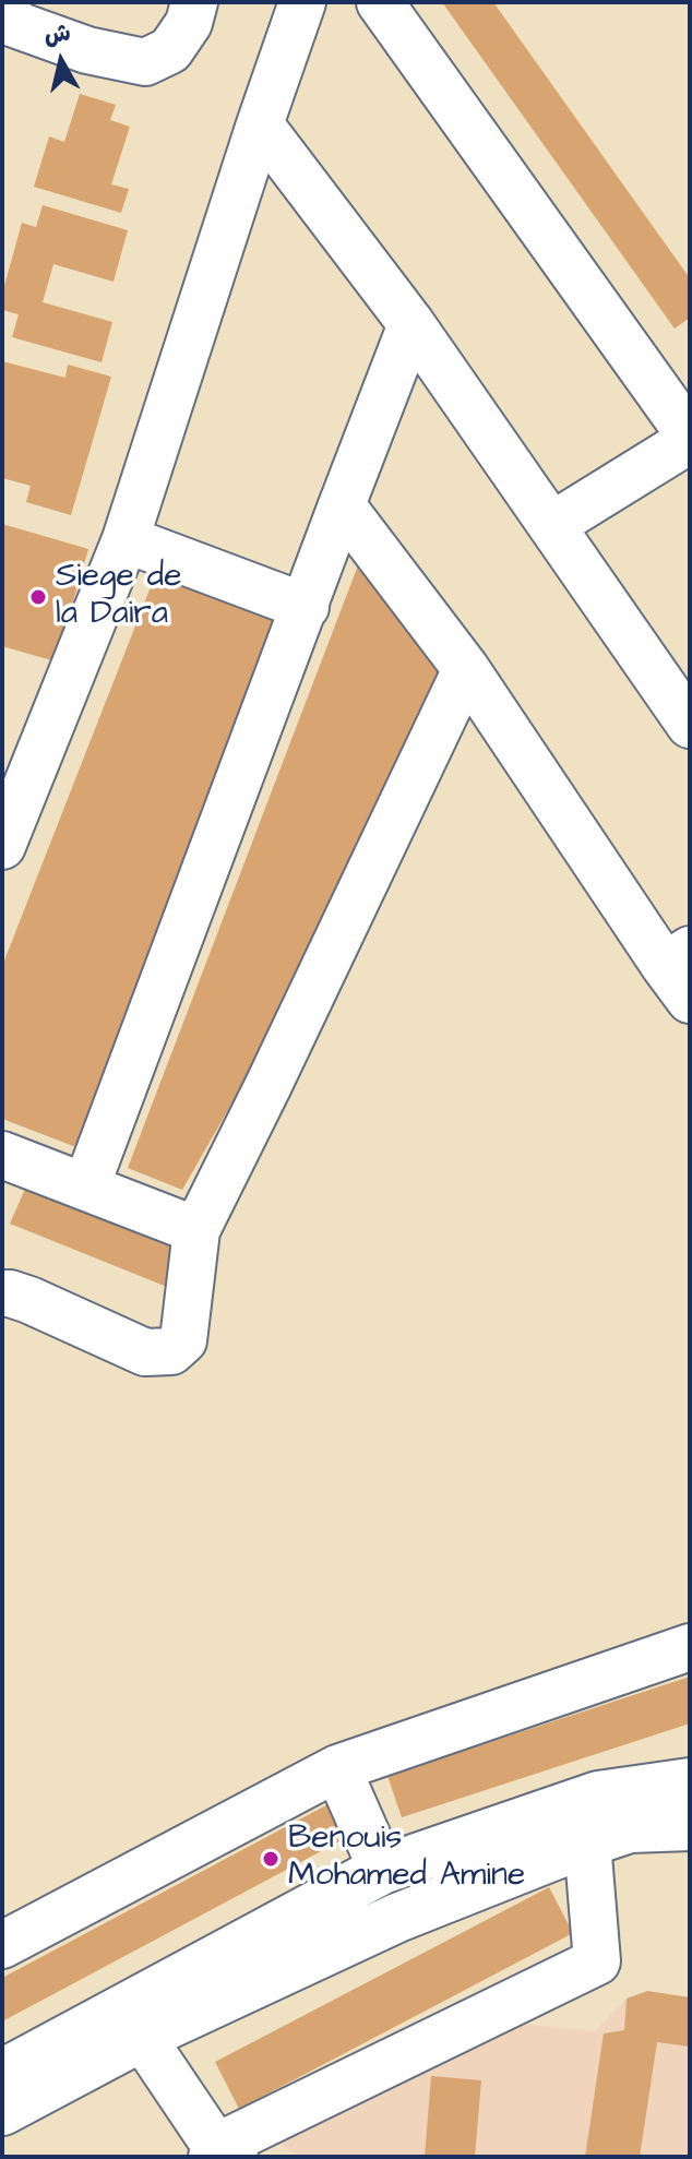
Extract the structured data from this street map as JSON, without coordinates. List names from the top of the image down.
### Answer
{
  "places": ["Siege de la Daira", "Benouis Mohamed Amine"],
  "north": "top"
}
